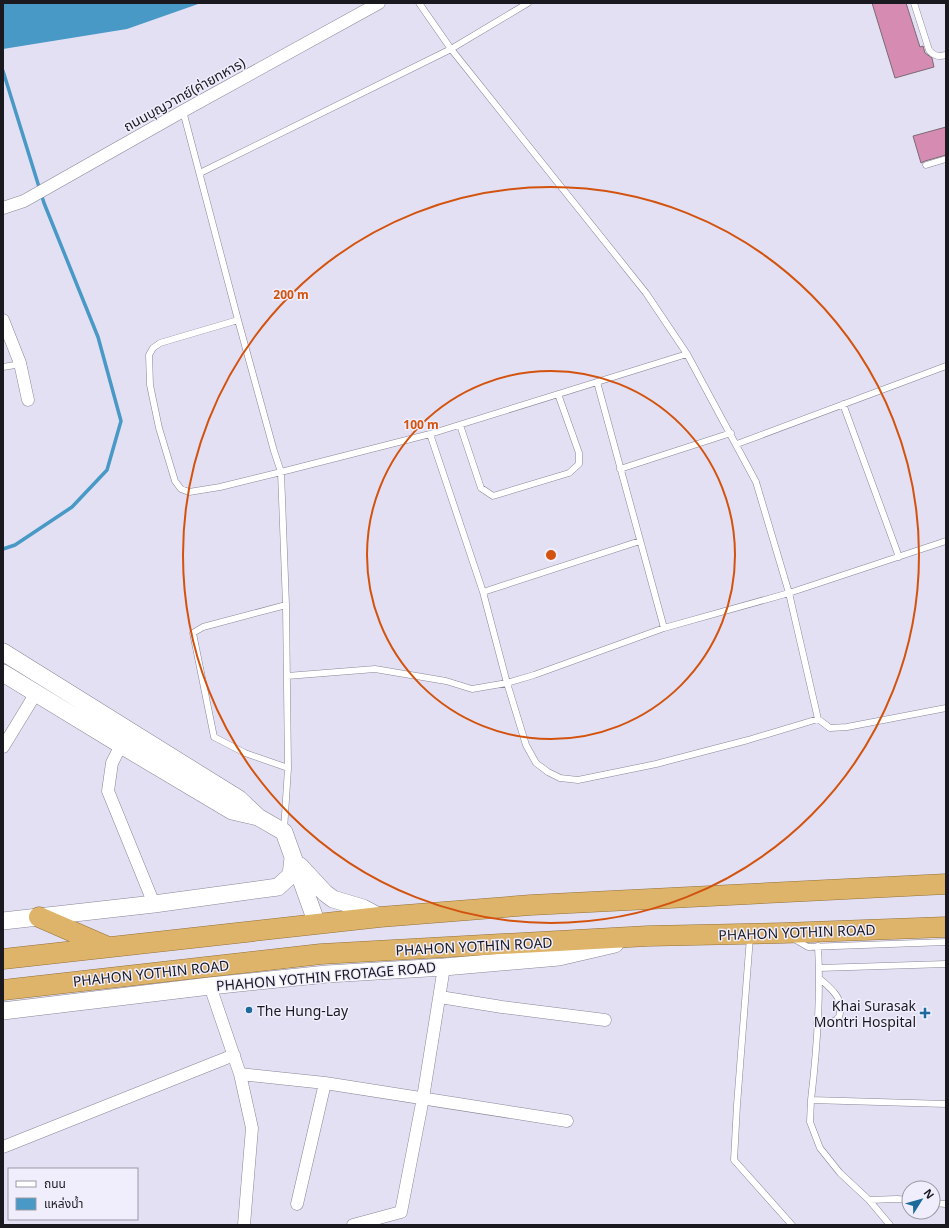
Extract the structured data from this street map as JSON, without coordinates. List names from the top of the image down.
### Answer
{
  "streets": {
    "highway": ["PHAHON YOTHIN ROAD"],
    "main road": ["PHAHON YOTHIN FROTAGE ROAD"],
    "street": ["ถนนบุญวาทย์(ค่ายทหาร)"]
  },
  "crossings": [
    ["PHAHON YOTHIN ROAD", "PHAHON YOTHIN FROTAGE ROAD"]
  ],
  "places": {
    "other": ["The Hung-Lay"],
    "health": ["Khai Surasak Montri Hospital"]
  },
  "legend": ["ถนน", "แหล่งน้ำ"],
  "north": "top right",
  "rings": ["200 m", "100 m"]
}
